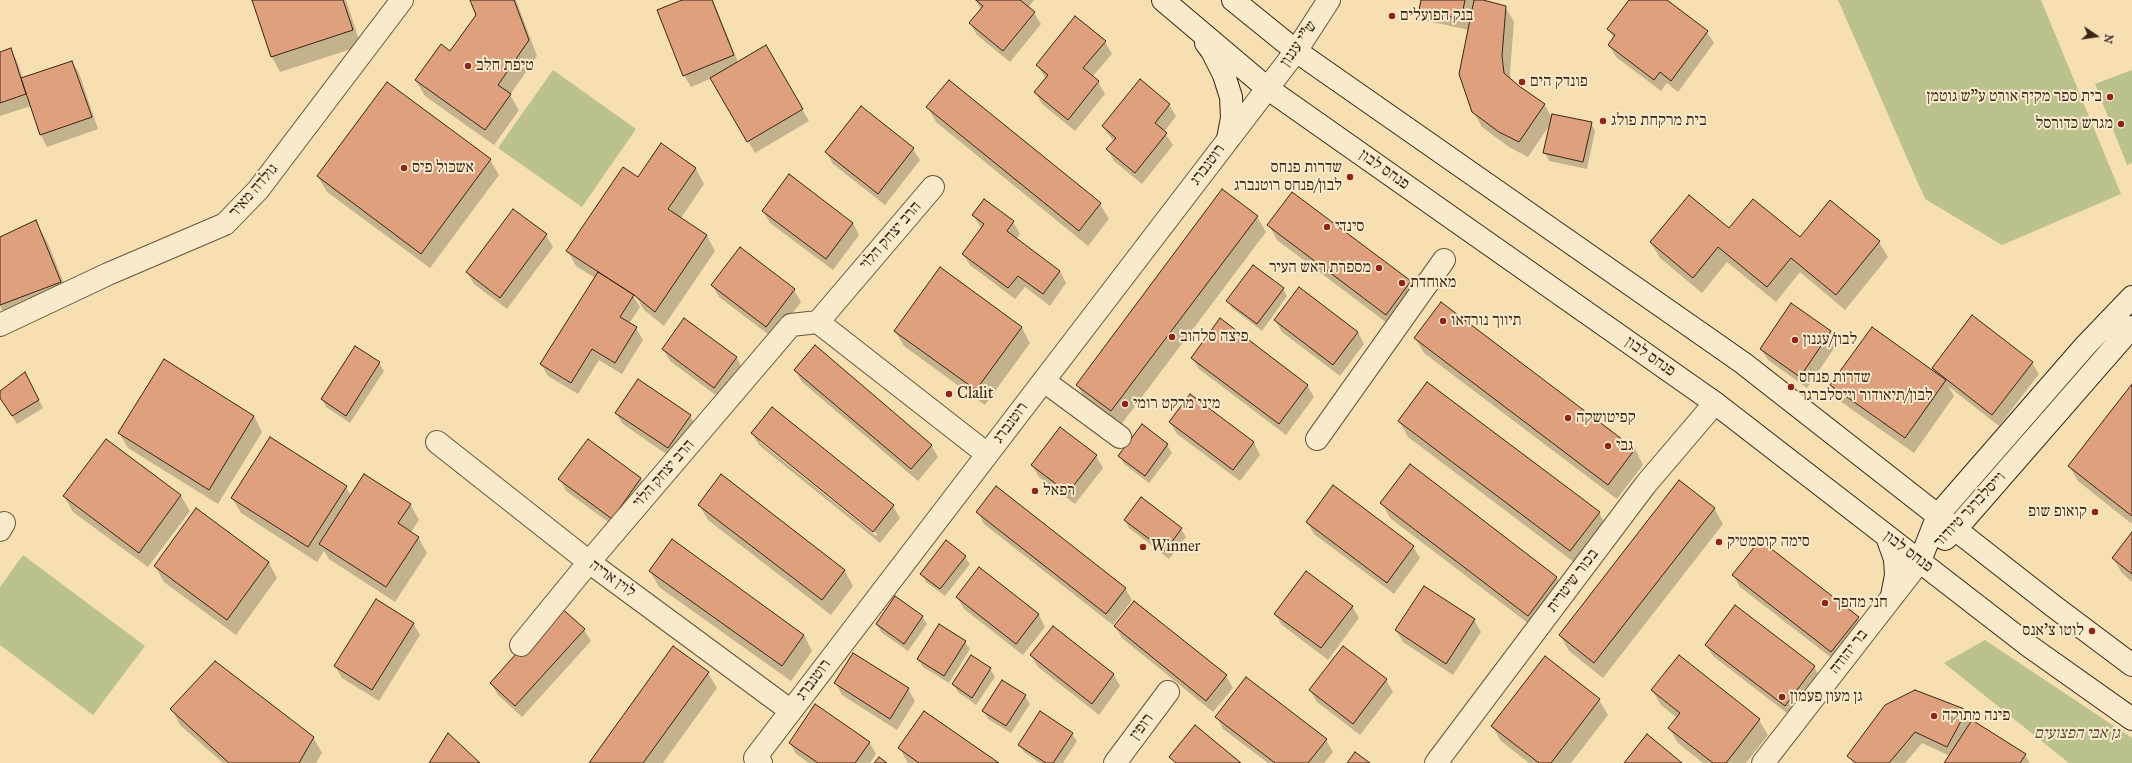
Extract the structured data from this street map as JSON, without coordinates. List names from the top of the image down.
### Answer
{
  "streets": {
    "street": [
      "ש\"י עגנון",
      "רוטנברג",
      "פנחס לבון",
      "גולדה מאיר",
      "הרב יצחק הלוי",
      "וייסלברגר טיודור",
      "לוין אריה",
      "בכור שיטרית",
      "בר יהודה",
      "רופין"
    ]
  },
  "crossings": [
    ["ש\"י עגנון", "רוטנברג"],
    ["ש\"י עגנון", "פנחס לבון"],
    ["רוטנברג", "פנחס לבון"],
    ["רוטנברג", "לוין אריה"],
    ["פנחס לבון", "וייסלברגר טיודור"],
    ["פנחס לבון", "בכור שיטרית"],
    ["פנחס לבון", "בר יהודה"],
    ["הרב יצחק הלוי", "לוין אריה"],
    ["וייסלברגר טיודור", "בר יהודה"]
  ],
  "parks": ["גן אבי הפצועים"],
  "places": [
    "בנק הפועלים",
    "טיפת חלב",
    "פונדק הים",
    "בית ספר מקיף אורט ע\"ש גוטמן",
    "בית מרקחת פולג",
    "מגרש כדורסל",
    "אשכול פיס",
    "שדרות פנחס לבון/פנחס רוטנברג",
    "סינדי",
    "מספרת ראש העיר",
    "מאוחדת",
    "תיווך נורדאו",
    "פיצה סלהוב",
    "לבון/עגנון",
    "שדרות פנחס לבון/תיאודור וייסלברגר",
    "Clalit",
    "מיני מרקט רומי",
    "קפיטושקה",
    "גבי",
    "רפאל",
    "קואופ שופ",
    "סימה קוסמטיק",
    "Winner",
    "חני מהפך",
    "לוטו צ'אנס",
    "גן מעון פעמון",
    "פינה מתוקה"
  ],
  "north": "right"
}
